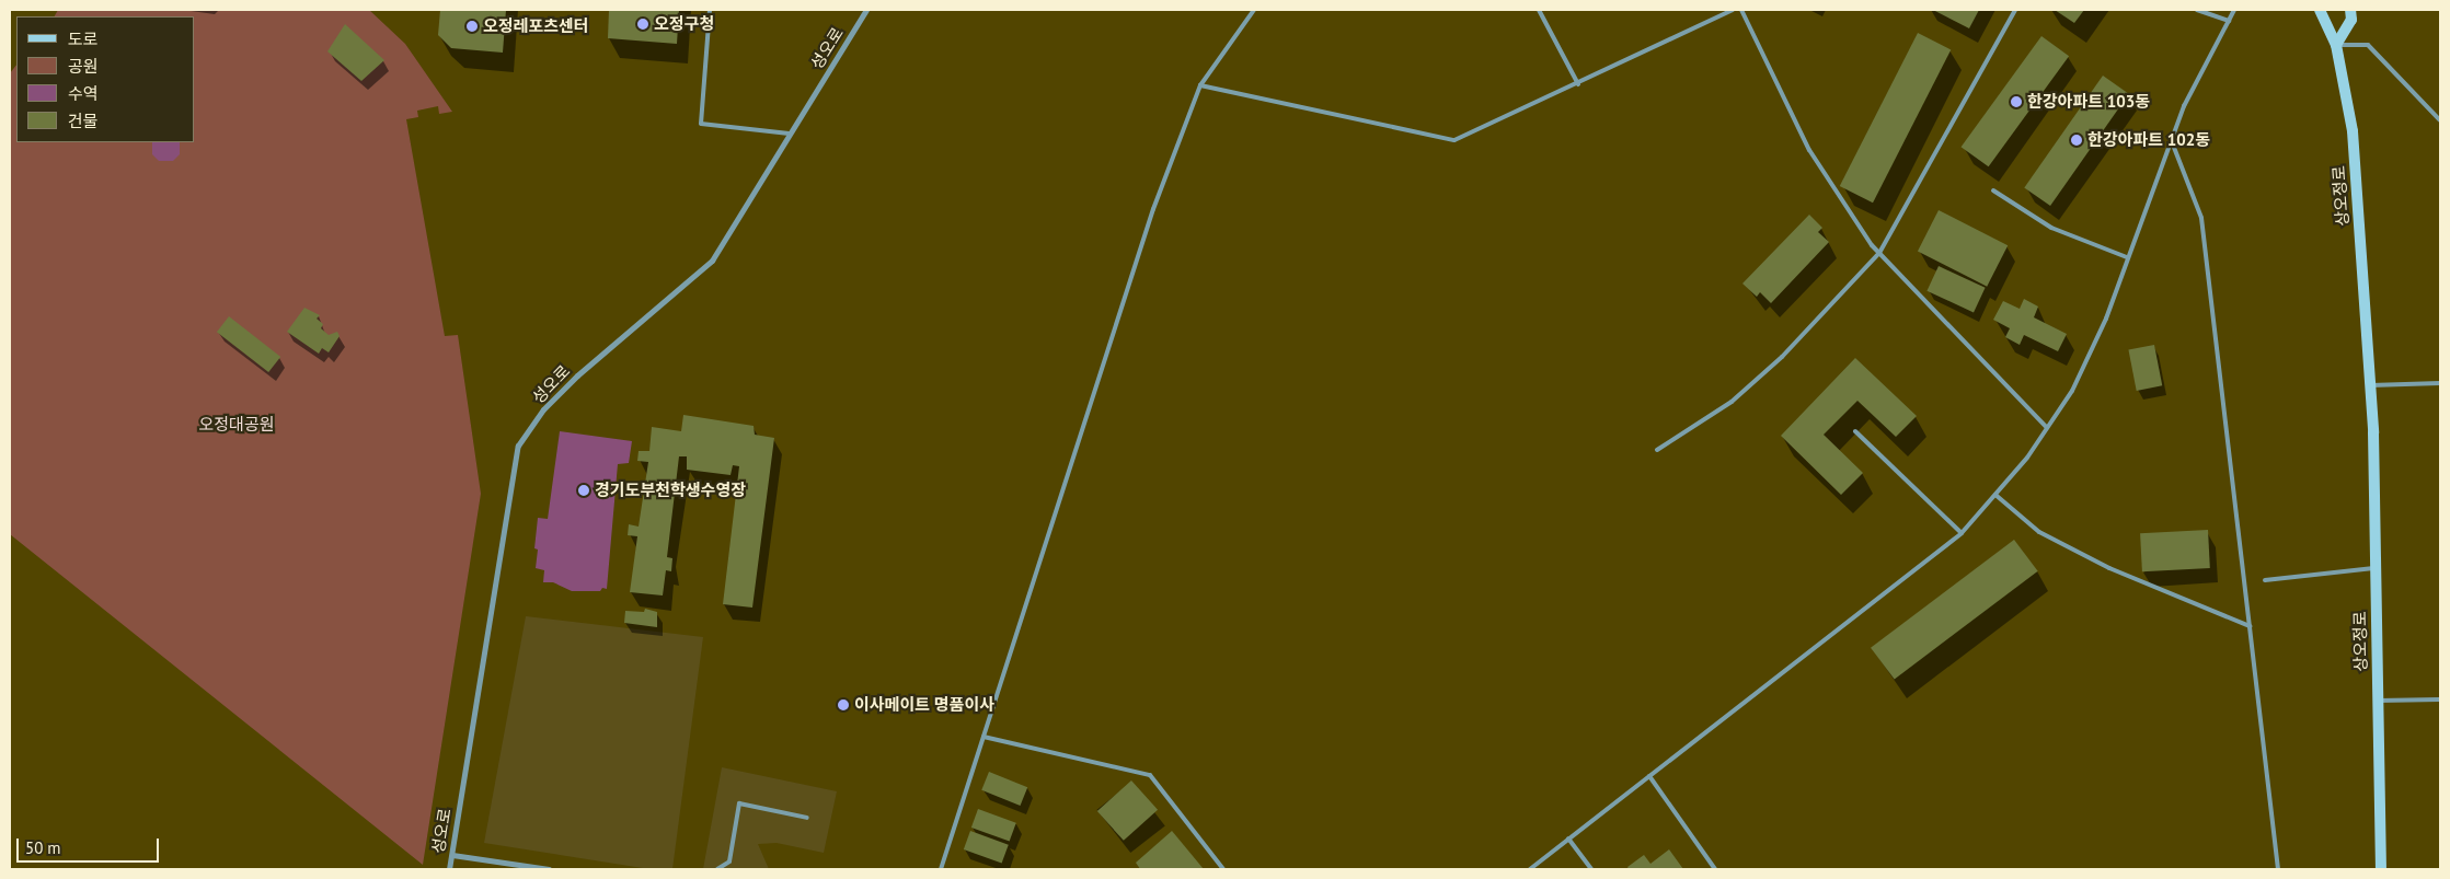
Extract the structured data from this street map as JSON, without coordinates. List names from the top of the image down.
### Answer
{
  "streets": {
    "street": ["성오로", "상오정로"]
  },
  "parks": ["오정대공원"],
  "places": [
    "오정구청",
    "오정레포츠센터",
    "한강아파트 103동",
    "한강아파트 102동",
    "경기도부천학생수영장",
    "이사메이트 명품이사"
  ],
  "legend": [
    "도로",
    "공원",
    "수역",
    "건물"
  ],
  "scale_bar": "50 m"
}
